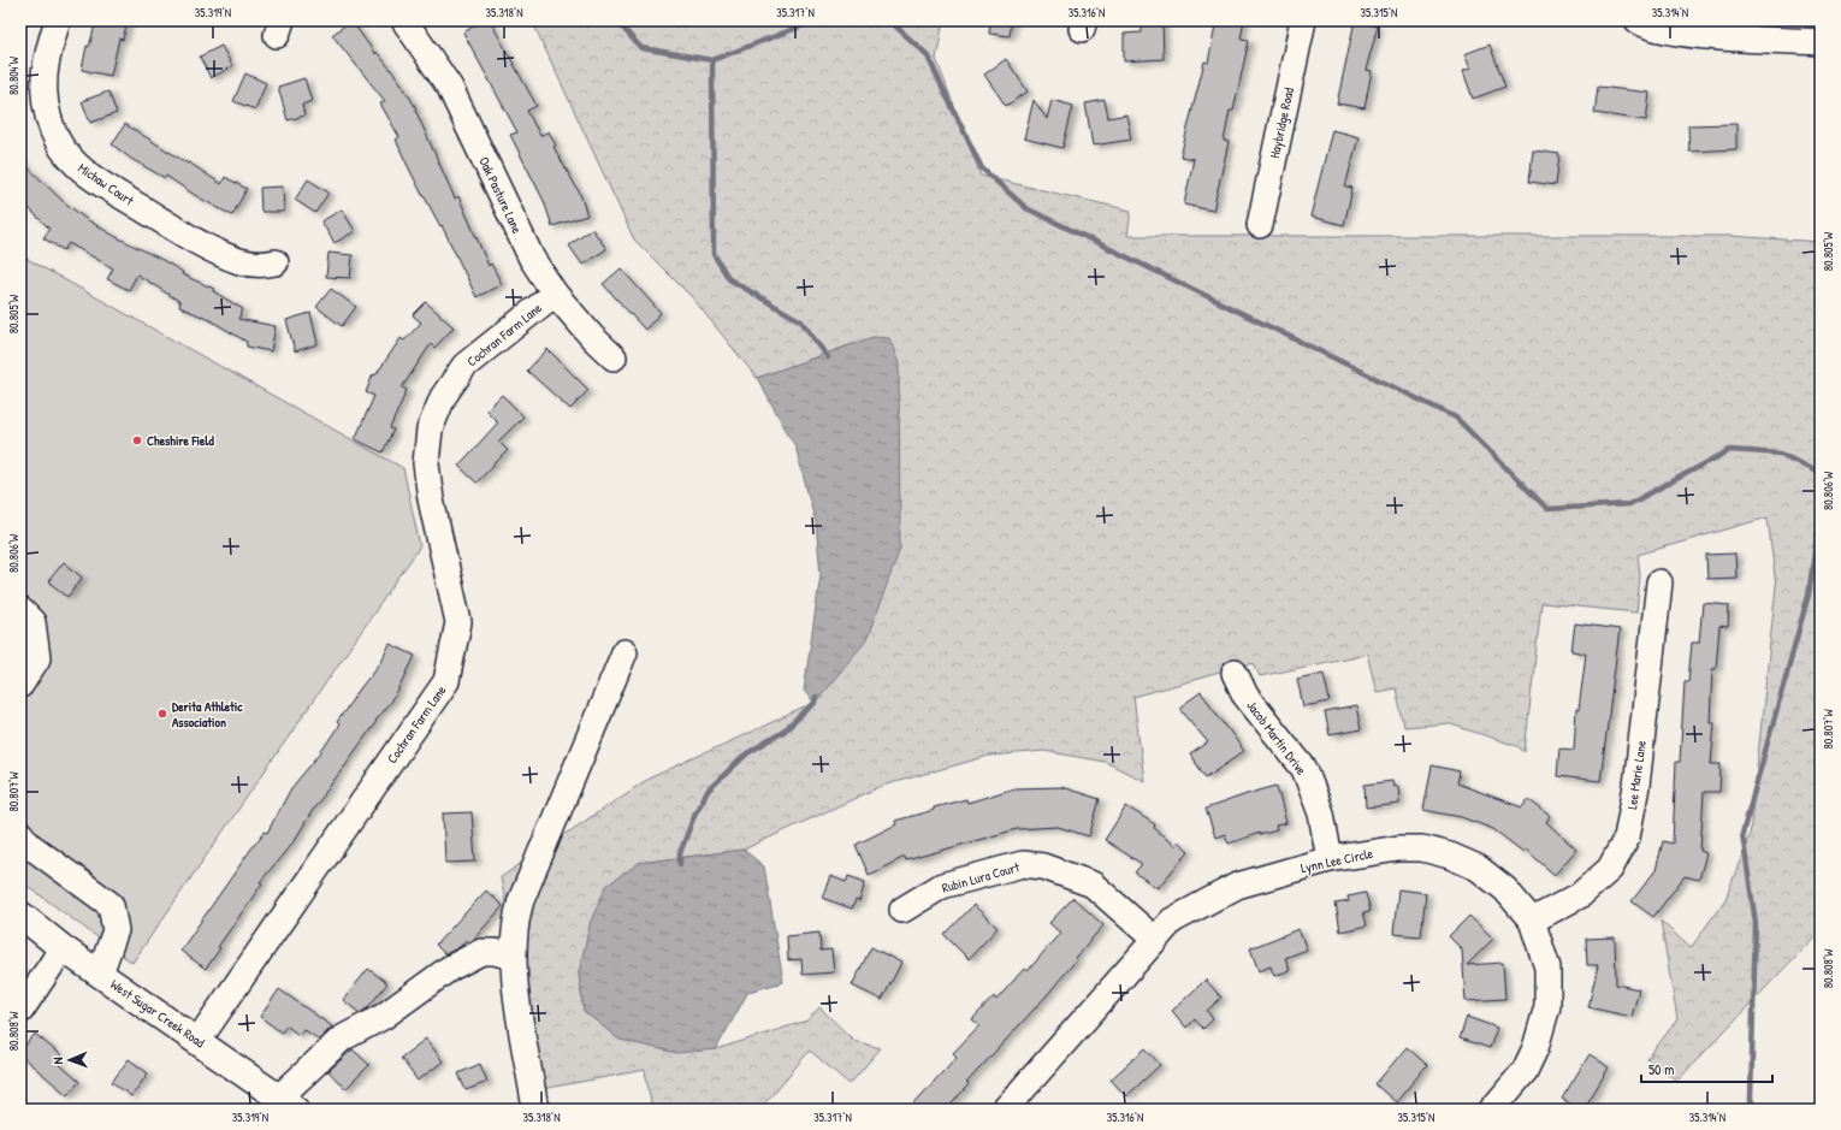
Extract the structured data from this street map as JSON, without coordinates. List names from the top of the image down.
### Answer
{
  "streets": {
    "main road": ["West Sugar Creek Road"],
    "street": [
      "Haybridge Road",
      "Michaw Court",
      "Oak Pasture Lane",
      "Cochran Farm Lane",
      "Jacob Martin Drive",
      "Lee Marie Lane",
      "Lynn Lee Circle",
      "Rubin Lura Court"
    ]
  },
  "crossings": [
    ["Oak Pasture Lane", "Cochran Farm Lane"],
    ["Cochran Farm Lane", "West Sugar Creek Road"],
    ["Jacob Martin Drive", "Lynn Lee Circle"],
    ["Lee Marie Lane", "Lynn Lee Circle"],
    ["Lynn Lee Circle", "Rubin Lura Court"]
  ],
  "places": ["Cheshire Field", "Derita Athletic Association"],
  "scale_bar": "50 m",
  "north": "left",
  "coordinates": [
    "35.319°N",
    "35.318°N",
    "35.317°N",
    "35.316°N",
    "35.315°N",
    "35.314°N",
    "80.804°W",
    "80.805°W",
    "80.806°W",
    "80.807°W",
    "80.808°W"
  ]
}
